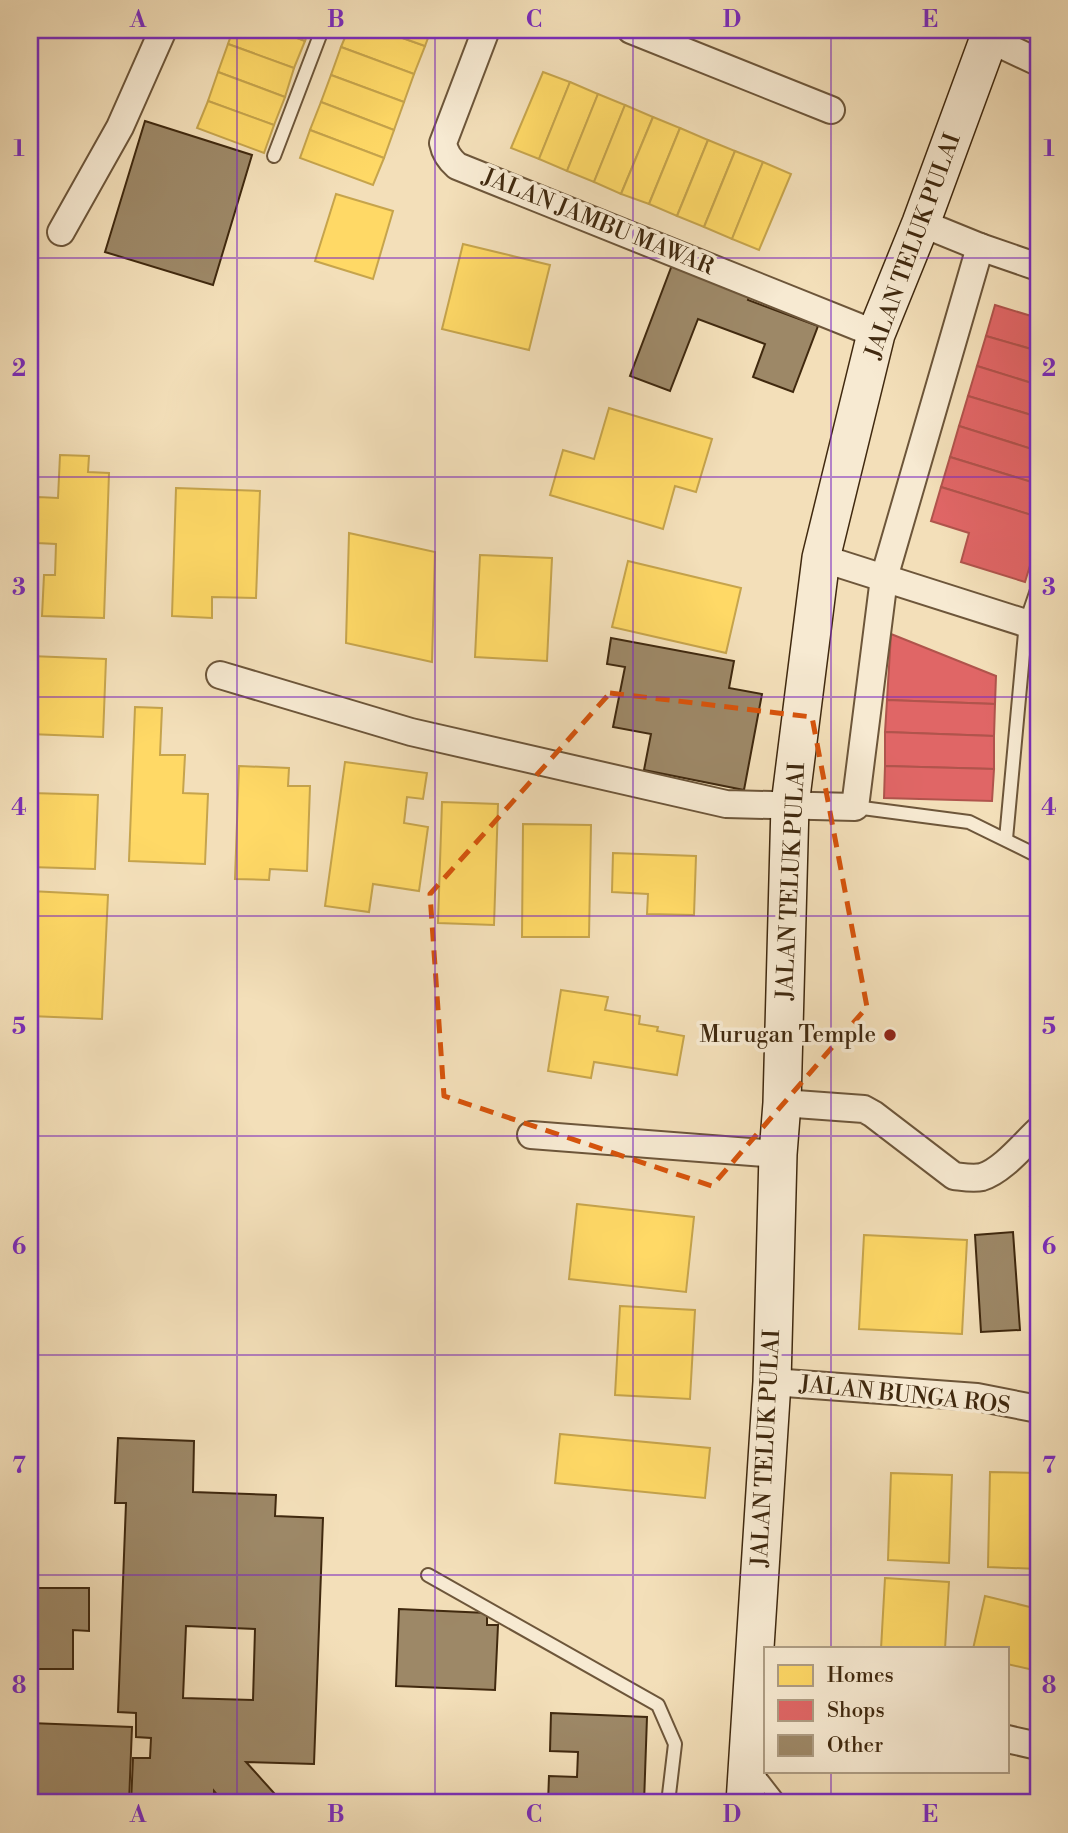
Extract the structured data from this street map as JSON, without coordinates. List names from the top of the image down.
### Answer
{
  "streets": {
    "main road": ["JALAN TELUK PULAI"],
    "street": ["JALAN JAMBU MAWAR", "JALAN BUNGA ROS"]
  },
  "crossings": [
    ["JALAN JAMBU MAWAR", "JALAN TELUK PULAI"],
    ["JALAN TELUK PULAI", "JALAN BUNGA ROS"]
  ],
  "places": ["Murugan Temple"],
  "legend": ["Homes", "Shops", "Other"],
  "grid": {
    "columns": [
      "A",
      "B",
      "C",
      "D",
      "E"
    ],
    "rows": [
      "1",
      "2",
      "3",
      "4",
      "5",
      "6",
      "7",
      "8"
    ]
  }
}
